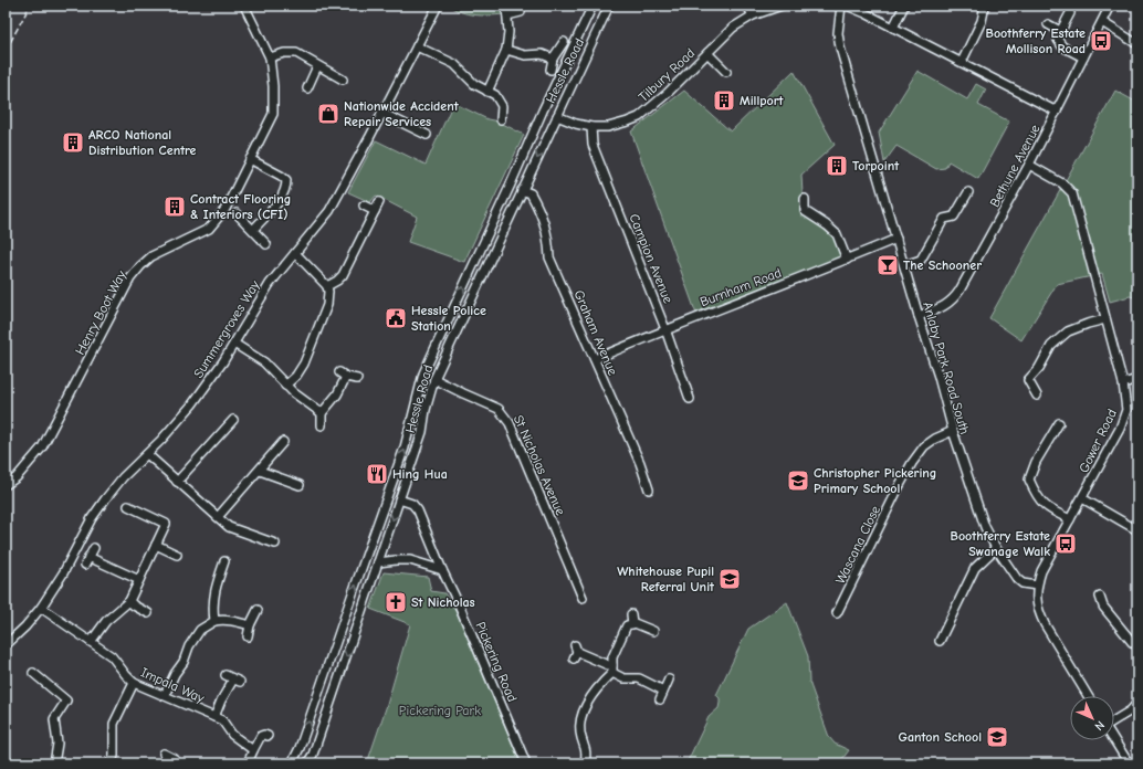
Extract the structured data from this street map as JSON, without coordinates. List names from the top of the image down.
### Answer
{
  "streets": {
    "street": [
      "Hessle Road",
      "Tilbury Road",
      "Bethune Avenue",
      "Campion Avenue",
      "Burnham Road",
      "Henry Boot Way",
      "Summergroves Way",
      "Graham Avenue",
      "Anlaby Park Road South",
      "Gower Road",
      "St Nicholas Avenue",
      "Wascana Close",
      "Pickering Road",
      "Impala Way"
    ]
  },
  "crossings": [
    ["Hessle Road", "Tilbury Road"],
    ["Hessle Road", "Graham Avenue"],
    ["Hessle Road", "St Nicholas Avenue"],
    ["Hessle Road", "Pickering Road"],
    ["Tilbury Road", "Campion Avenue"],
    ["Bethune Avenue", "Anlaby Park Road South"],
    ["Bethune Avenue", "Gower Road"],
    ["Campion Avenue", "Burnham Road"],
    ["Burnham Road", "Graham Avenue"],
    ["Burnham Road", "Anlaby Park Road South"],
    ["Summergroves Way", "Impala Way"],
    ["Anlaby Park Road South", "Gower Road"],
    ["Anlaby Park Road South", "Wascana Close"]
  ],
  "parks": ["Pickering Park"],
  "places": {
    "bus stop": ["Boothferry Estate Mollison Road", "Boothferry Estate Swanage Walk"],
    "building": [
      "Millport",
      "ARCO National Distribution Centre",
      "Torpoint",
      "Contract Flooring & Interiors (CFI)"
    ],
    "shop": ["Nationwide Accident Repair Services"],
    "bar": ["The Schooner"],
    "public building": ["Hessle Police Station"],
    "restaurant": ["Hing Hua"],
    "school or university": ["Christopher Pickering Primary School", "Whitehouse Pupil Referral Unit", "Ganton School"],
    "church": ["St Nicholas"]
  },
  "north": "bottom right"
}
